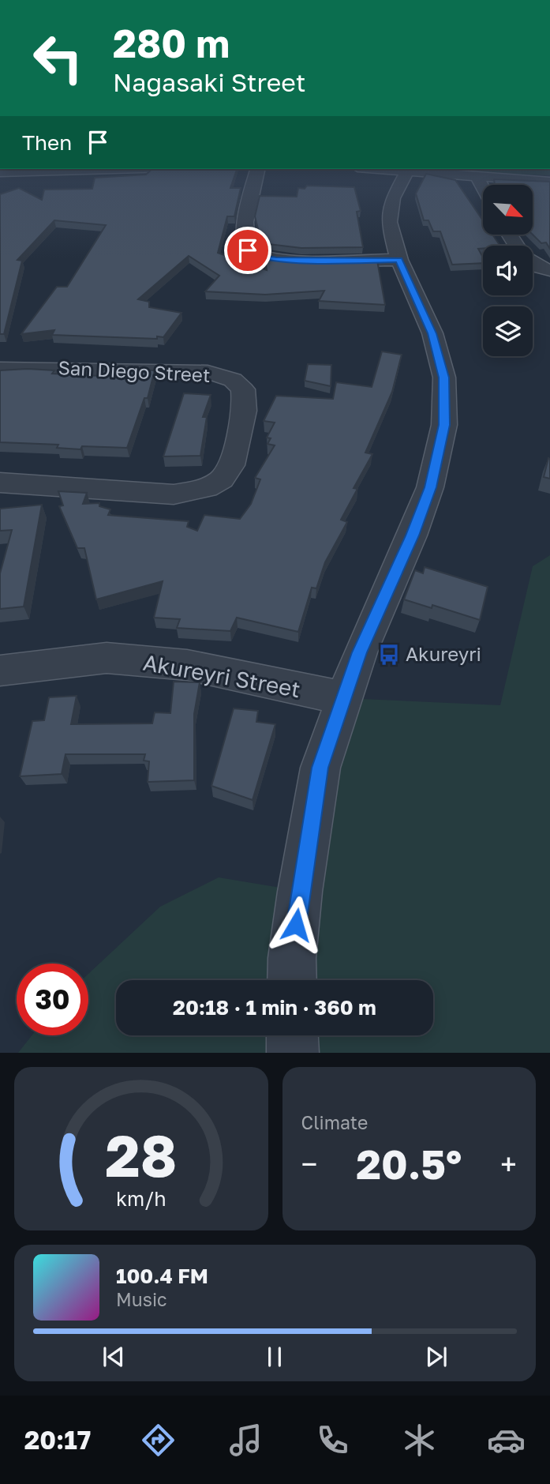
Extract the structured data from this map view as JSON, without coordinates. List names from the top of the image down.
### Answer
{
  "streets": {
    "street": ["San Diego Street", "Akureyri Street"]
  },
  "places": {
    "bus stop": ["Akureyri"]
  },
  "north": "bottom right",
  "page": {
    "turn": ["280 m", "Nagasaki Street"],
    "then": "Then",
    "limit": "30",
    "trip": "20:18 · 1 min · 360 m",
    "tile": "Climate",
    "heat": ["−", "20.5°", "+"],
    "song": ["100.4 FM", "Music"],
    "tabs": "20:17",
    "gauge": ["28", "km/h"]
  }
}
